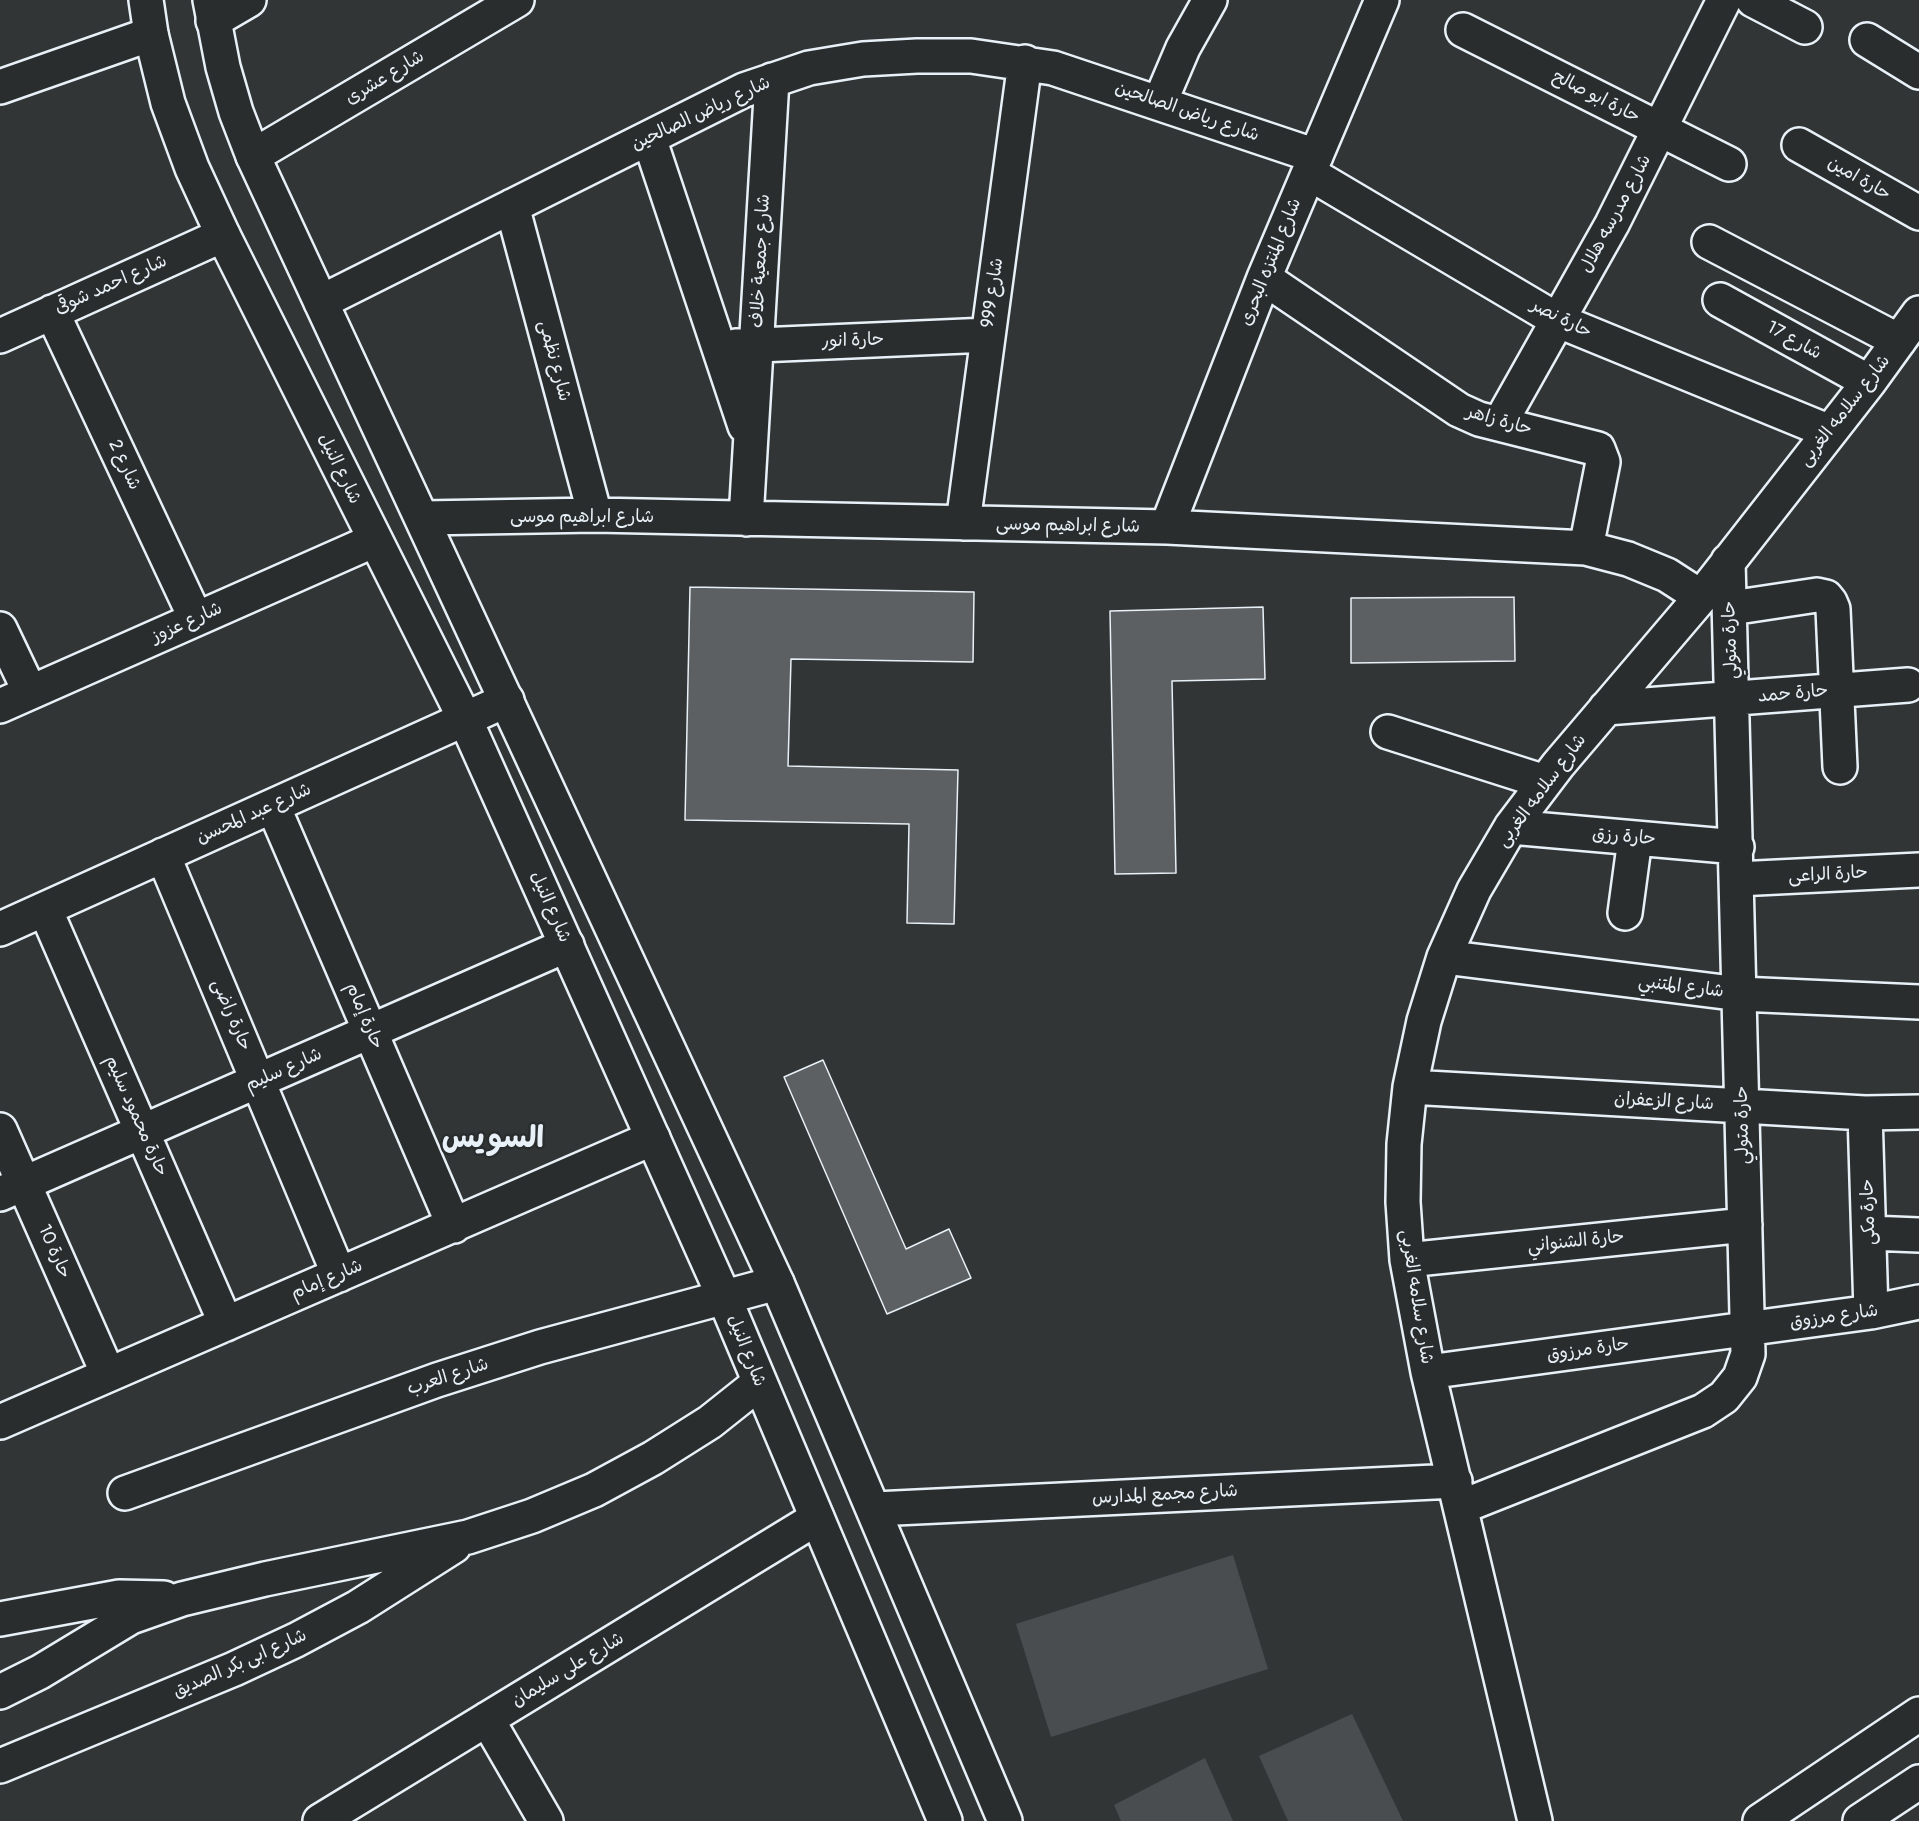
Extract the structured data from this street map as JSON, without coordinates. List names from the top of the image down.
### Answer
{
  "streets": {
    "street": [
      "شارع عشرى",
      "حارة ابو صالح",
      "شارع رياض الصالحين",
      "حارة امين",
      "شارع مدرسه هلال",
      "شارع جمعية خلاف",
      "شارع المنتزه البحرى",
      "شارع احمد شوقى",
      "شارع 999",
      "حارة نصر",
      "حارة انور",
      "شارع 17",
      "شارع نظمى",
      "شارع سلامه الغربى",
      "حارة زاهر",
      "شارع 2",
      "شارع النيل",
      "شارع ابراهيم موسى",
      "شارع عزوز",
      "حارة متولي",
      "حارة حمد",
      "شارع عبد المحسن",
      "حارة رزق",
      "حارة الراعى",
      "شارع المتنبي",
      "حارة راضى",
      "حارة إمام",
      "شارع سليم",
      "شارع الزعفران",
      "حارة محمود سليم",
      "حارة مكى",
      "حارة الشنواني",
      "حارة 10",
      "شارع إمام",
      "شارع مرزوق",
      "حارة مرزوق",
      "شارع العرب",
      "شارع مجمع المدارس",
      "شارع ابى بكر الصديق",
      "شارع على سليمان"
    ]
  },
  "crossings": [
    ["حارة ابو صالح", "شارع مدرسه هلال"],
    ["شارع رياض الصالحين", "شارع جمعية خلاف"],
    ["شارع رياض الصالحين", "شارع المنتزه البحرى"],
    ["شارع رياض الصالحين", "شارع 999"],
    ["شارع رياض الصالحين", "حارة نصر"],
    ["شارع رياض الصالحين", "شارع نظمى"],
    ["شارع مدرسه هلال", "حارة نصر"],
    ["شارع مدرسه هلال", "حارة زاهر"],
    ["شارع جمعية خلاف", "حارة انور"],
    ["شارع جمعية خلاف", "شارع ابراهيم موسى"],
    ["شارع المنتزه البحرى", "حارة نصر"],
    ["شارع المنتزه البحرى", "حارة زاهر"],
    ["شارع المنتزه البحرى", "شارع ابراهيم موسى"],
    ["شارع احمد شوقى", "شارع 2"],
    ["شارع احمد شوقى", "شارع النيل"],
    ["شارع 999", "حارة انور"],
    ["شارع 999", "شارع ابراهيم موسى"],
    ["حارة نصر", "شارع سلامه الغربى"],
    ["شارع 17", "شارع سلامه الغربى"],
    ["شارع نظمى", "شارع ابراهيم موسى"],
    ["شارع سلامه الغربى", "شارع ابراهيم موسى"],
    ["شارع سلامه الغربى", "حارة متولي"],
    ["شارع سلامه الغربى", "حارة حمد"],
    ["شارع سلامه الغربى", "حارة رزق"],
    ["شارع سلامه الغربى", "شارع المتنبي"],
    ["شارع سلامه الغربى", "شارع الزعفران"],
    ["شارع سلامه الغربى", "حارة الشنواني"],
    ["شارع سلامه الغربى", "حارة مرزوق"],
    ["شارع سلامه الغربى", "شارع مجمع المدارس"],
    ["حارة زاهر", "شارع ابراهيم موسى"],
    ["شارع 2", "شارع عزوز"],
    ["شارع النيل", "شارع عزوز"],
    ["شارع النيل", "شارع عبد المحسن"],
    ["شارع النيل", "شارع سليم"],
    ["شارع النيل", "شارع إمام"],
    ["شارع النيل", "شارع العرب"],
    ["شارع النيل", "شارع ابى بكر الصديق"],
    ["شارع النيل", "شارع على سليمان"],
    ["شارع ابراهيم موسى", "حارة متولي"],
    ["حارة متولي", "حارة حمد"],
    ["حارة متولي", "حارة رزق"],
    ["حارة متولي", "حارة الراعى"],
    ["حارة متولي", "شارع المتنبي"],
    ["حارة متولي", "شارع الزعفران"],
    ["حارة متولي", "حارة الشنواني"],
    ["حارة متولي", "شارع مرزوق"],
    ["حارة متولي", "حارة مرزوق"],
    ["حارة متولي", "شارع مجمع المدارس"],
    ["شارع عبد المحسن", "حارة راضى"],
    ["شارع عبد المحسن", "حارة إمام"],
    ["شارع عبد المحسن", "حارة محمود سليم"],
    ["حارة راضى", "شارع سليم"],
    ["حارة راضى", "شارع إمام"],
    ["حارة إمام", "شارع سليم"],
    ["حارة إمام", "شارع إمام"],
    ["شارع سليم", "حارة محمود سليم"],
    ["شارع سليم", "حارة 10"],
    ["شارع الزعفران", "حارة مكى"],
    ["حارة محمود سليم", "شارع إمام"],
    ["حارة مكى", "شارع مرزوق"],
    ["حارة 10", "شارع إمام"],
    ["شارع مرزوق", "حارة مرزوق"]
  ],
  "districts": ["السويس"]
}
